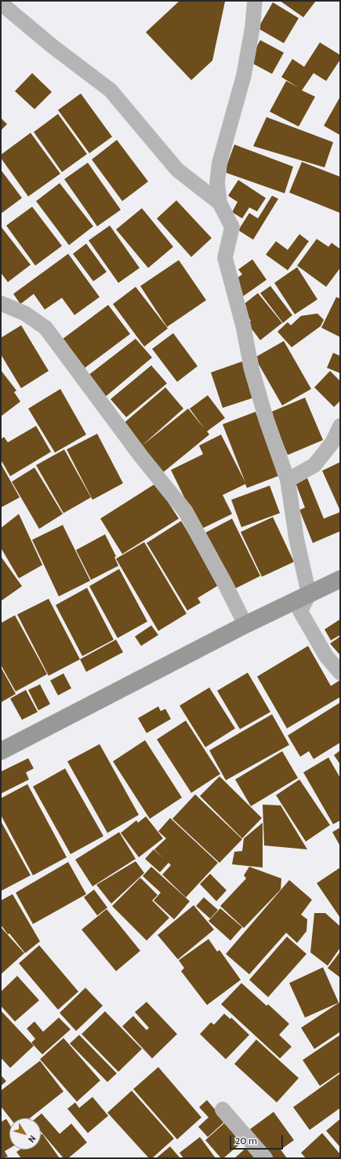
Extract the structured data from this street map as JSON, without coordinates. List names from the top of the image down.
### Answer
{
  "scale_bar": "20 m",
  "north": "bottom right"
}
